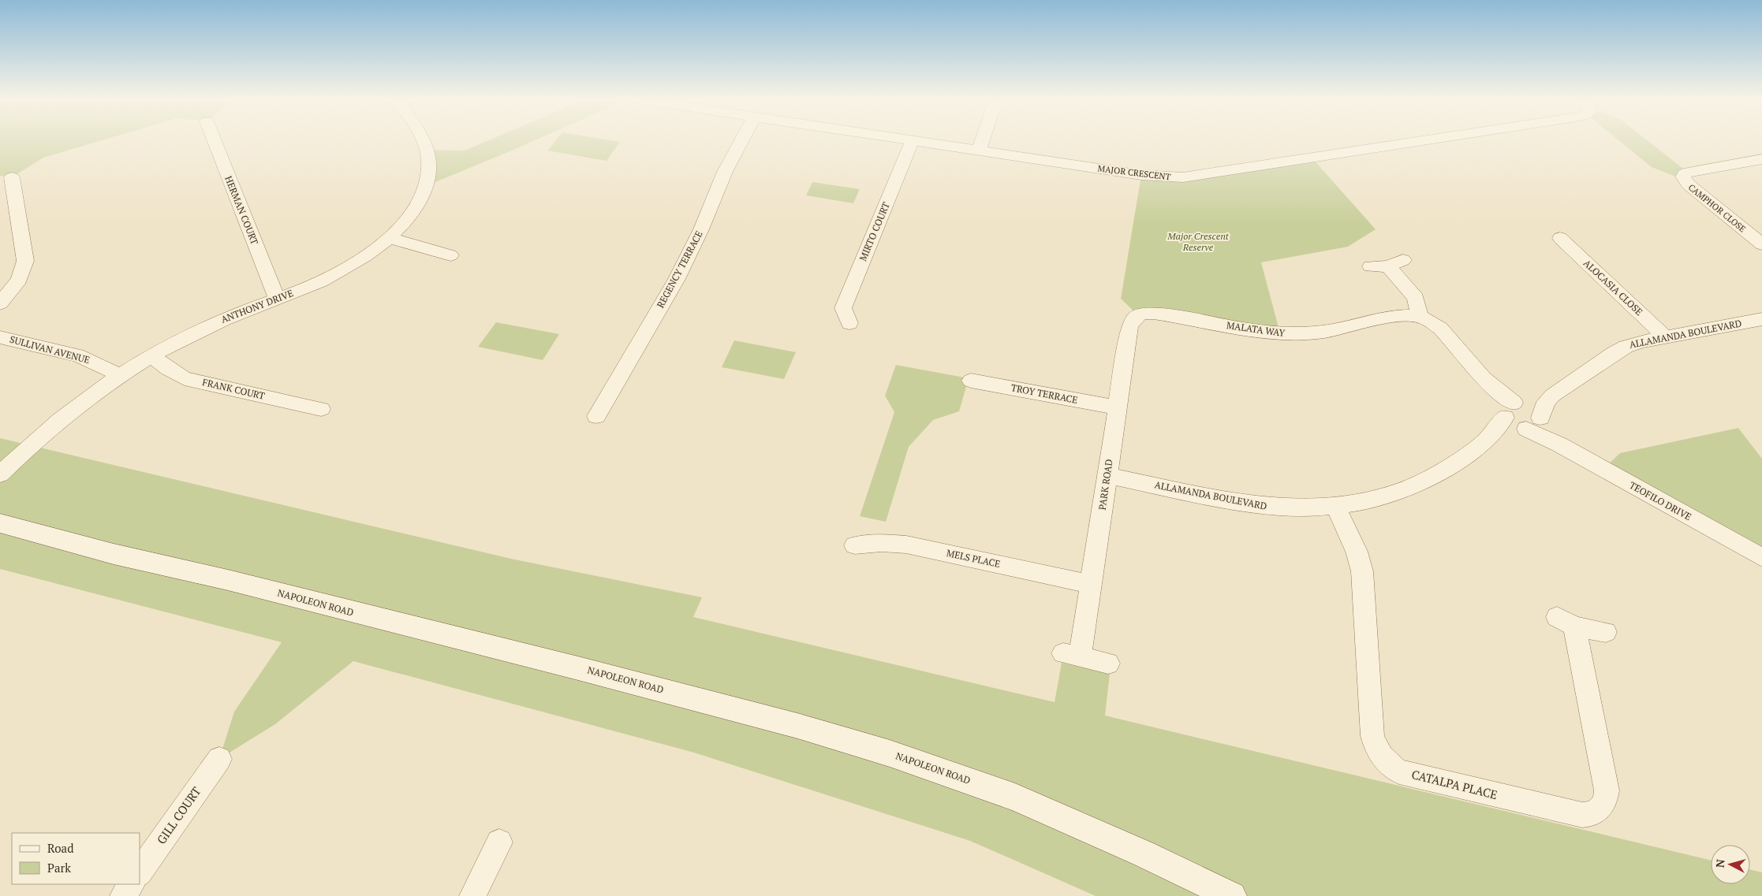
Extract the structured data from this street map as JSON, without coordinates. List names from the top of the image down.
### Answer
{
  "streets": {
    "main road": ["NAPOLEON ROAD"],
    "street": [
      "MAJOR CRESCENT",
      "CAMPHOR CLOSE",
      "HERMAN COURT",
      "MIRTO COURT",
      "REGENCY TERRACE",
      "ALOCASIA CLOSE",
      "ANTHONY DRIVE",
      "MALATA WAY",
      "ALLAMANDA BOULEVARD",
      "SULLIVAN AVENUE",
      "FRANK COURT",
      "TROY TERRACE",
      "PARK ROAD",
      "TEOFILO DRIVE",
      "MELS PLACE",
      "CATALPA PLACE",
      "GILL COURT"
    ]
  },
  "crossings": [
    ["HERMAN COURT", "ANTHONY DRIVE"],
    ["ALOCASIA CLOSE", "ALLAMANDA BOULEVARD"],
    ["ANTHONY DRIVE", "SULLIVAN AVENUE"],
    ["ANTHONY DRIVE", "FRANK COURT"],
    ["MALATA WAY", "ALLAMANDA BOULEVARD"],
    ["MALATA WAY", "PARK ROAD"],
    ["MALATA WAY", "TEOFILO DRIVE"],
    ["ALLAMANDA BOULEVARD", "PARK ROAD"],
    ["ALLAMANDA BOULEVARD", "TEOFILO DRIVE"],
    ["ALLAMANDA BOULEVARD", "CATALPA PLACE"],
    ["TROY TERRACE", "PARK ROAD"],
    ["PARK ROAD", "MELS PLACE"]
  ],
  "parks": ["Major Crescent Reserve"],
  "legend": ["Road", "Park"],
  "north": "left"
}
